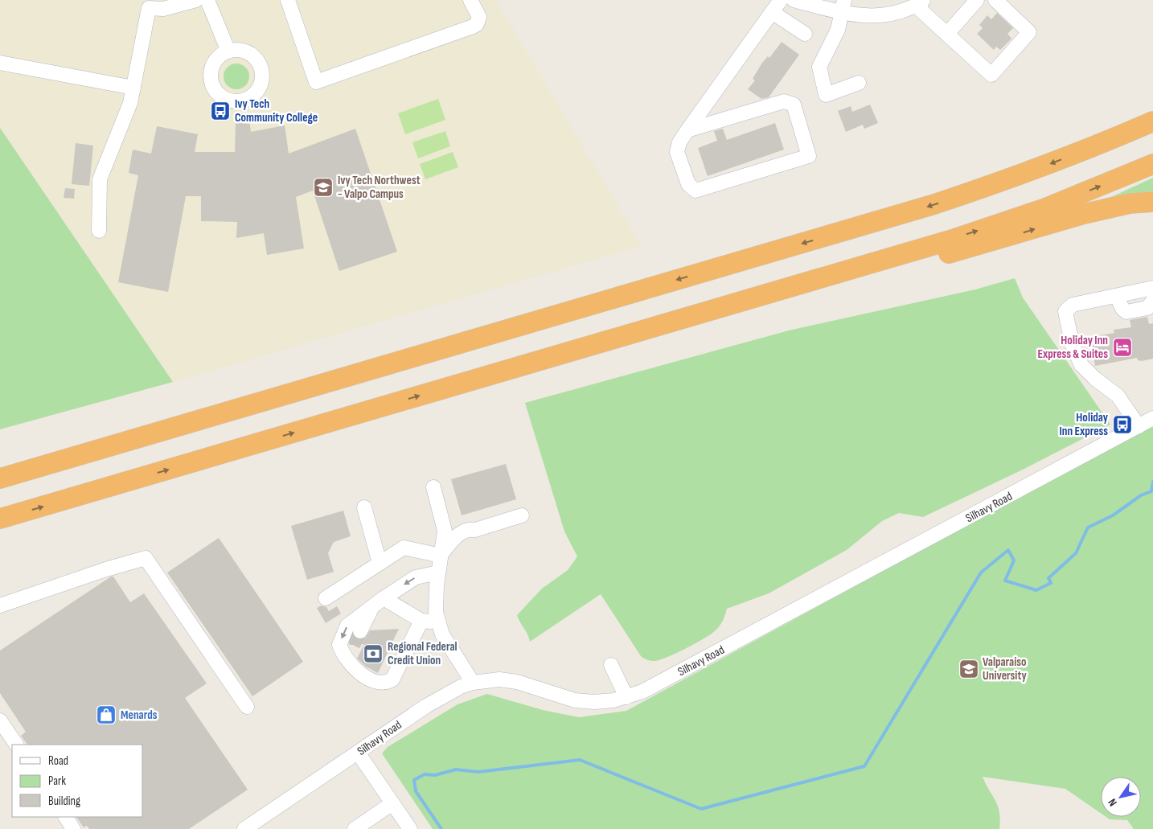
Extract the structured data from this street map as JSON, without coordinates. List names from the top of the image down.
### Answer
{
  "streets": {
    "street": ["Silhavy Road"]
  },
  "places": {
    "bus stop": ["Ivy Tech Community College", "Holiday Inn Express"],
    "school or university": ["Ivy Tech Northwest - Valpo Campus", "Valparaiso University"],
    "hotel": ["Holiday Inn Express & Suites"],
    "bank": ["Regional Federal Credit Union"],
    "shop": ["Menards"]
  },
  "legend": ["Road", "Park", "Building"],
  "north": "bottom left"
}
